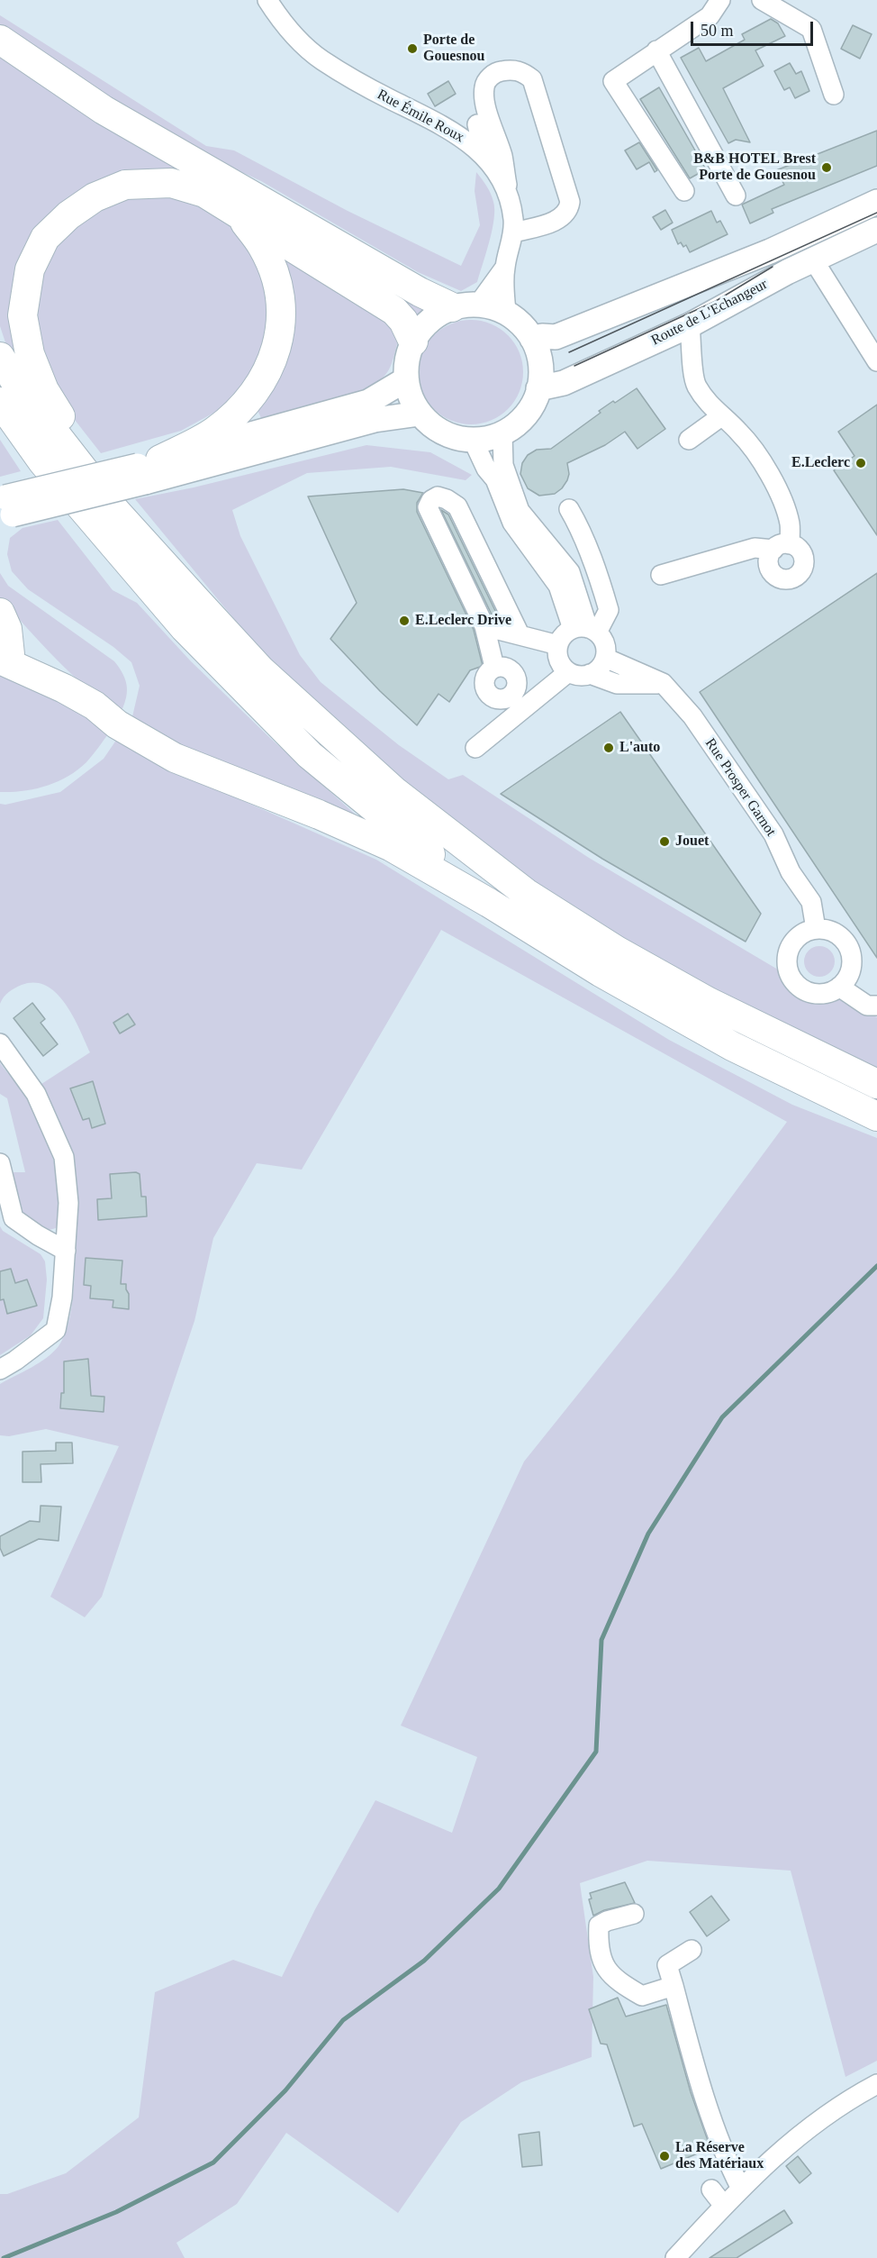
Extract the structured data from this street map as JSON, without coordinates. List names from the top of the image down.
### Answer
{
  "streets": {
    "main road": ["Route de L'Echangeur"],
    "street": ["Rue Émile Roux", "Rue Prosper Garnot"]
  },
  "crossings": [
    ["Rue Émile Roux", "Route de L'Echangeur"]
  ],
  "places": [
    "Porte de Gouesnou",
    "B&B HOTEL Brest Porte de Gouesnou",
    "E.Leclerc",
    "E.Leclerc Drive",
    "L'auto",
    "Jouet",
    "La Réserve des Matériaux"
  ],
  "scale_bar": "50 m"
}
